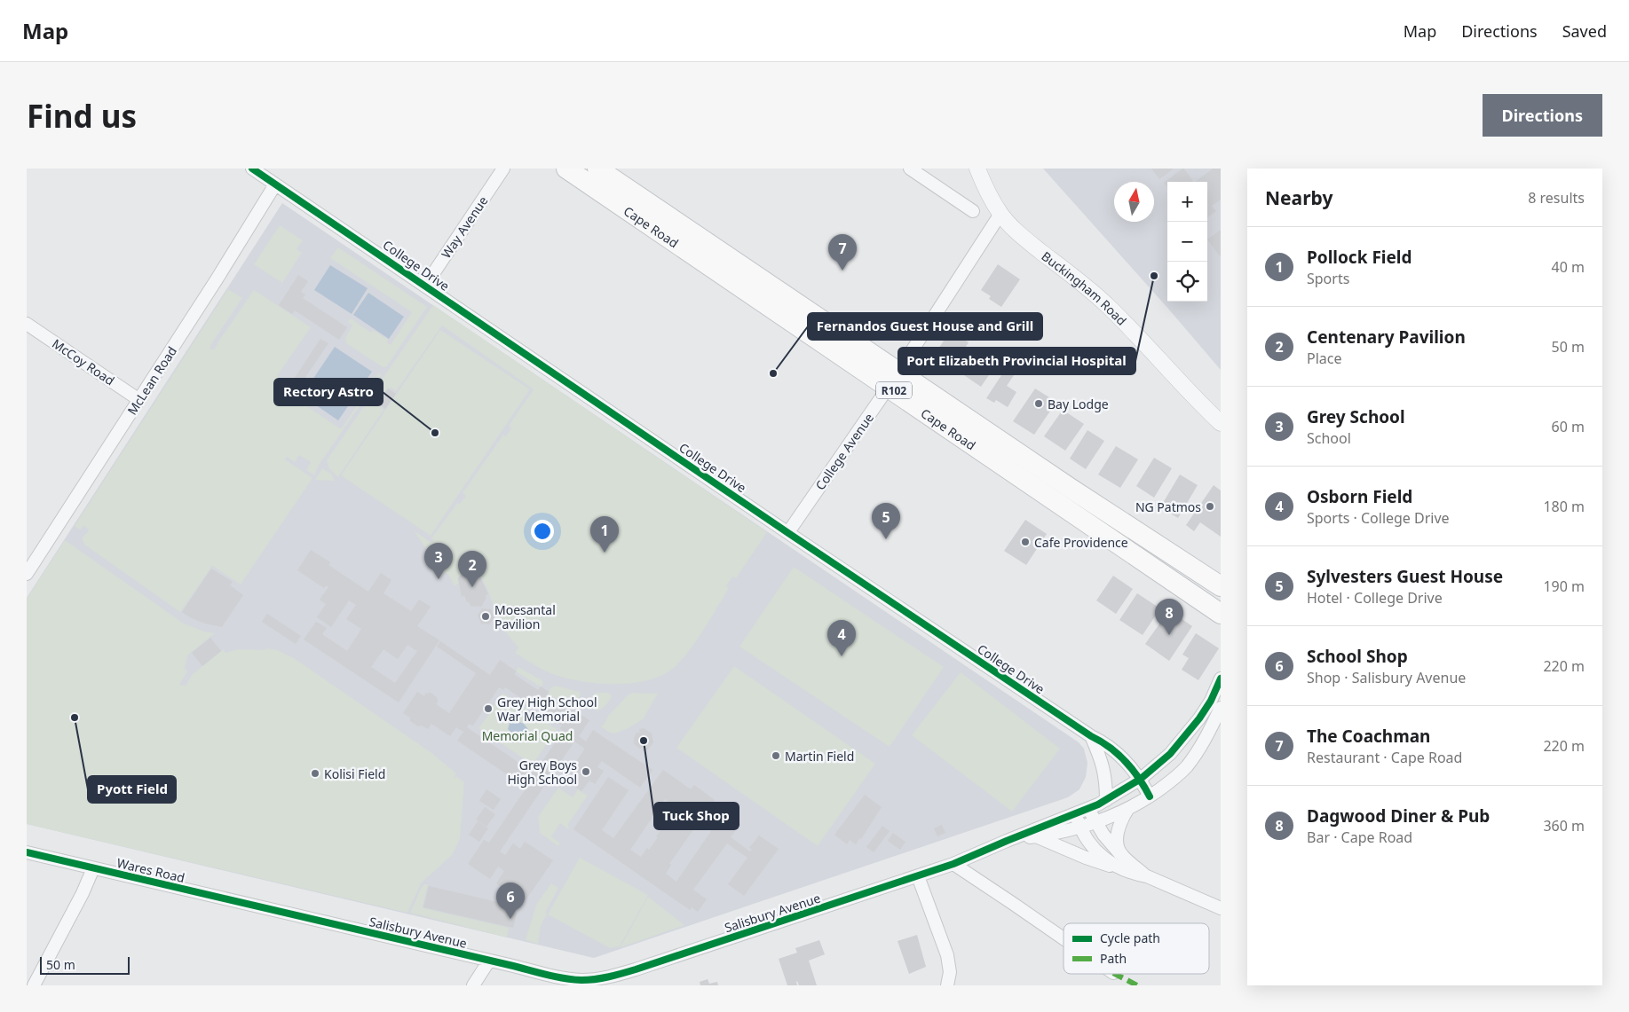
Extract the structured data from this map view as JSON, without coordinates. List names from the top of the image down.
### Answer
{
  "streets": {
    "main road": ["Cape Road", "R102"],
    "street": [
      "Way Avenue",
      "College Drive",
      "Buckingham Road",
      "McCoy Road",
      "McLean Road",
      "College Avenue",
      "Wares Road",
      "Salisbury Avenue"
    ]
  },
  "crossings": [
    ["Cape Road", "College Avenue"],
    ["Way Avenue", "College Drive"],
    ["College Drive", "McLean Road"],
    ["College Drive", "College Avenue"],
    ["College Drive", "Salisbury Avenue"],
    ["Buckingham Road", "College Avenue"],
    ["McCoy Road", "McLean Road"],
    ["Wares Road", "Salisbury Avenue"]
  ],
  "parks": ["Memorial Quad"],
  "places": [
    "Port Elizabeth Provincial Hospital",
    "Fernandos Guest House and Grill",
    "Bay Lodge",
    "Rectory Astro",
    "NG Patmos",
    "Cafe Providence",
    "Moesantal Pavilion",
    "Grey High School War Memorial",
    "Pyott Field",
    "Tuck Shop",
    "Martin Field",
    "Grey Boys High School",
    "Kolisi Field"
  ],
  "legend": ["Cycle path", "Path"],
  "scale_bar": "50 m",
  "north": "top",
  "page": {
    "header": "Map",
    "nav": ["Map", "Directions", "Saved"],
    "buttons": "Directions",
    "title": "Find us",
    "heading": ["Nearby", "8 results"],
    "map_buttons": ["+", "−"],
    "list": [
      {
        "mark": "1",
        "name": "Pollock Field",
        "note": "Sports",
        "value": "40 m"
      },
      {
        "mark": "2",
        "name": "Centenary Pavilion",
        "note": "Place",
        "value": "50 m"
      },
      {
        "mark": "3",
        "name": "Grey School",
        "note": "School",
        "value": "60 m"
      },
      {
        "mark": "4",
        "name": "Osborn Field",
        "note": "Sports · College Drive",
        "value": "180 m"
      },
      {
        "mark": "5",
        "name": "Sylvesters Guest House",
        "note": "Hotel · College Drive",
        "value": "190 m"
      },
      {
        "mark": "6",
        "name": "School Shop",
        "note": "Shop · Salisbury Avenue",
        "value": "220 m"
      },
      {
        "mark": "7",
        "name": "The Coachman",
        "note": "Restaurant · Cape Road",
        "value": "220 m"
      },
      {
        "mark": "8",
        "name": "Dagwood Diner & Pub",
        "note": "Bar · Cape Road",
        "value": "360 m"
      }
    ],
    "pins": [
      "7",
      "5",
      "1",
      "3",
      "2",
      "8",
      "4",
      "6"
    ],
    "scale": "50 m"
  }
}
